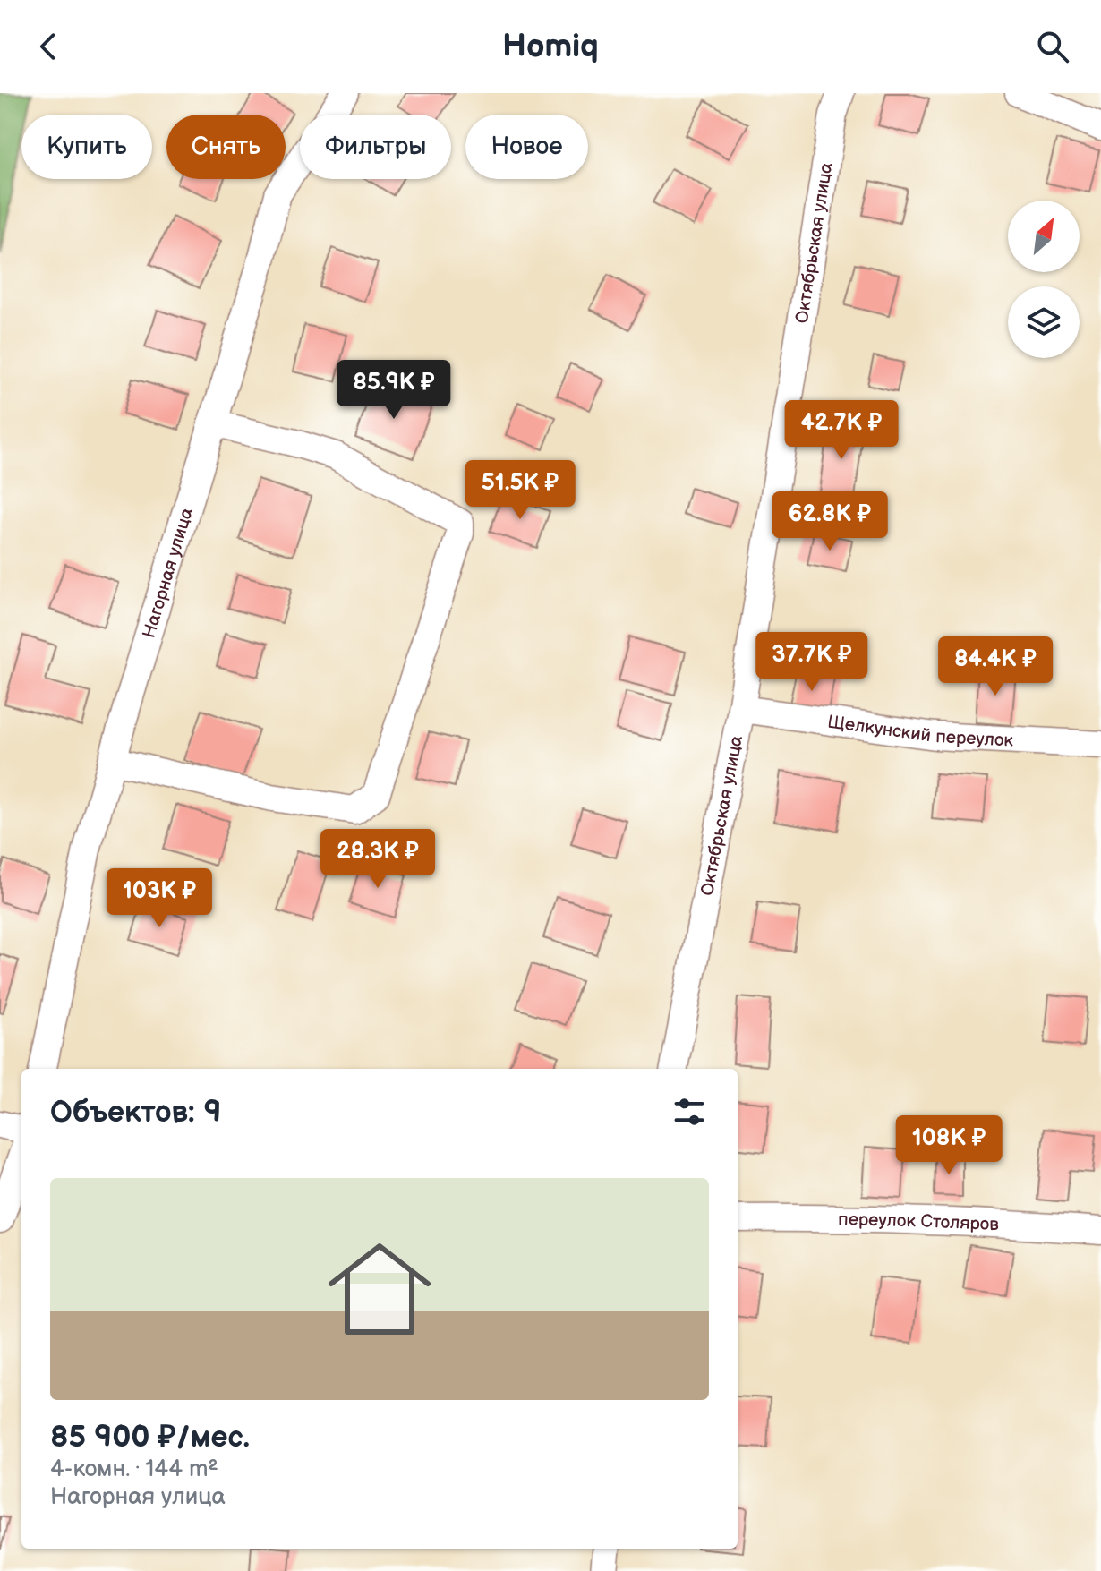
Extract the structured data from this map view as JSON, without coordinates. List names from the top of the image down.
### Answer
{
  "streets": {
    "street": [
      "Октябрьская улица",
      "Нагорная улица",
      "Щелкунский переулок",
      "переулок Столяров"
    ]
  },
  "crossings": [
    ["Октябрьская улица", "Щелкунский переулок"]
  ],
  "north": "top right",
  "page": {
    "header": "Homiq",
    "chip": [
      "Купить",
      "Снять",
      "Фильтры",
      "Новое"
    ],
    "price": [
      "85.9K ₽",
      "42.7K ₽",
      "51.5K ₽",
      "62.8K ₽",
      "37.7K ₽",
      "84.4K ₽",
      "28.3K ₽",
      "103K ₽",
      "108K ₽"
    ],
    "heading": "Объектов: 9",
    "list": [
      {
        "name": "85 900 ₽/мес.",
        "note": "4-комн. · 144 m² · Нагорная улица"
      }
    ]
  }
}
